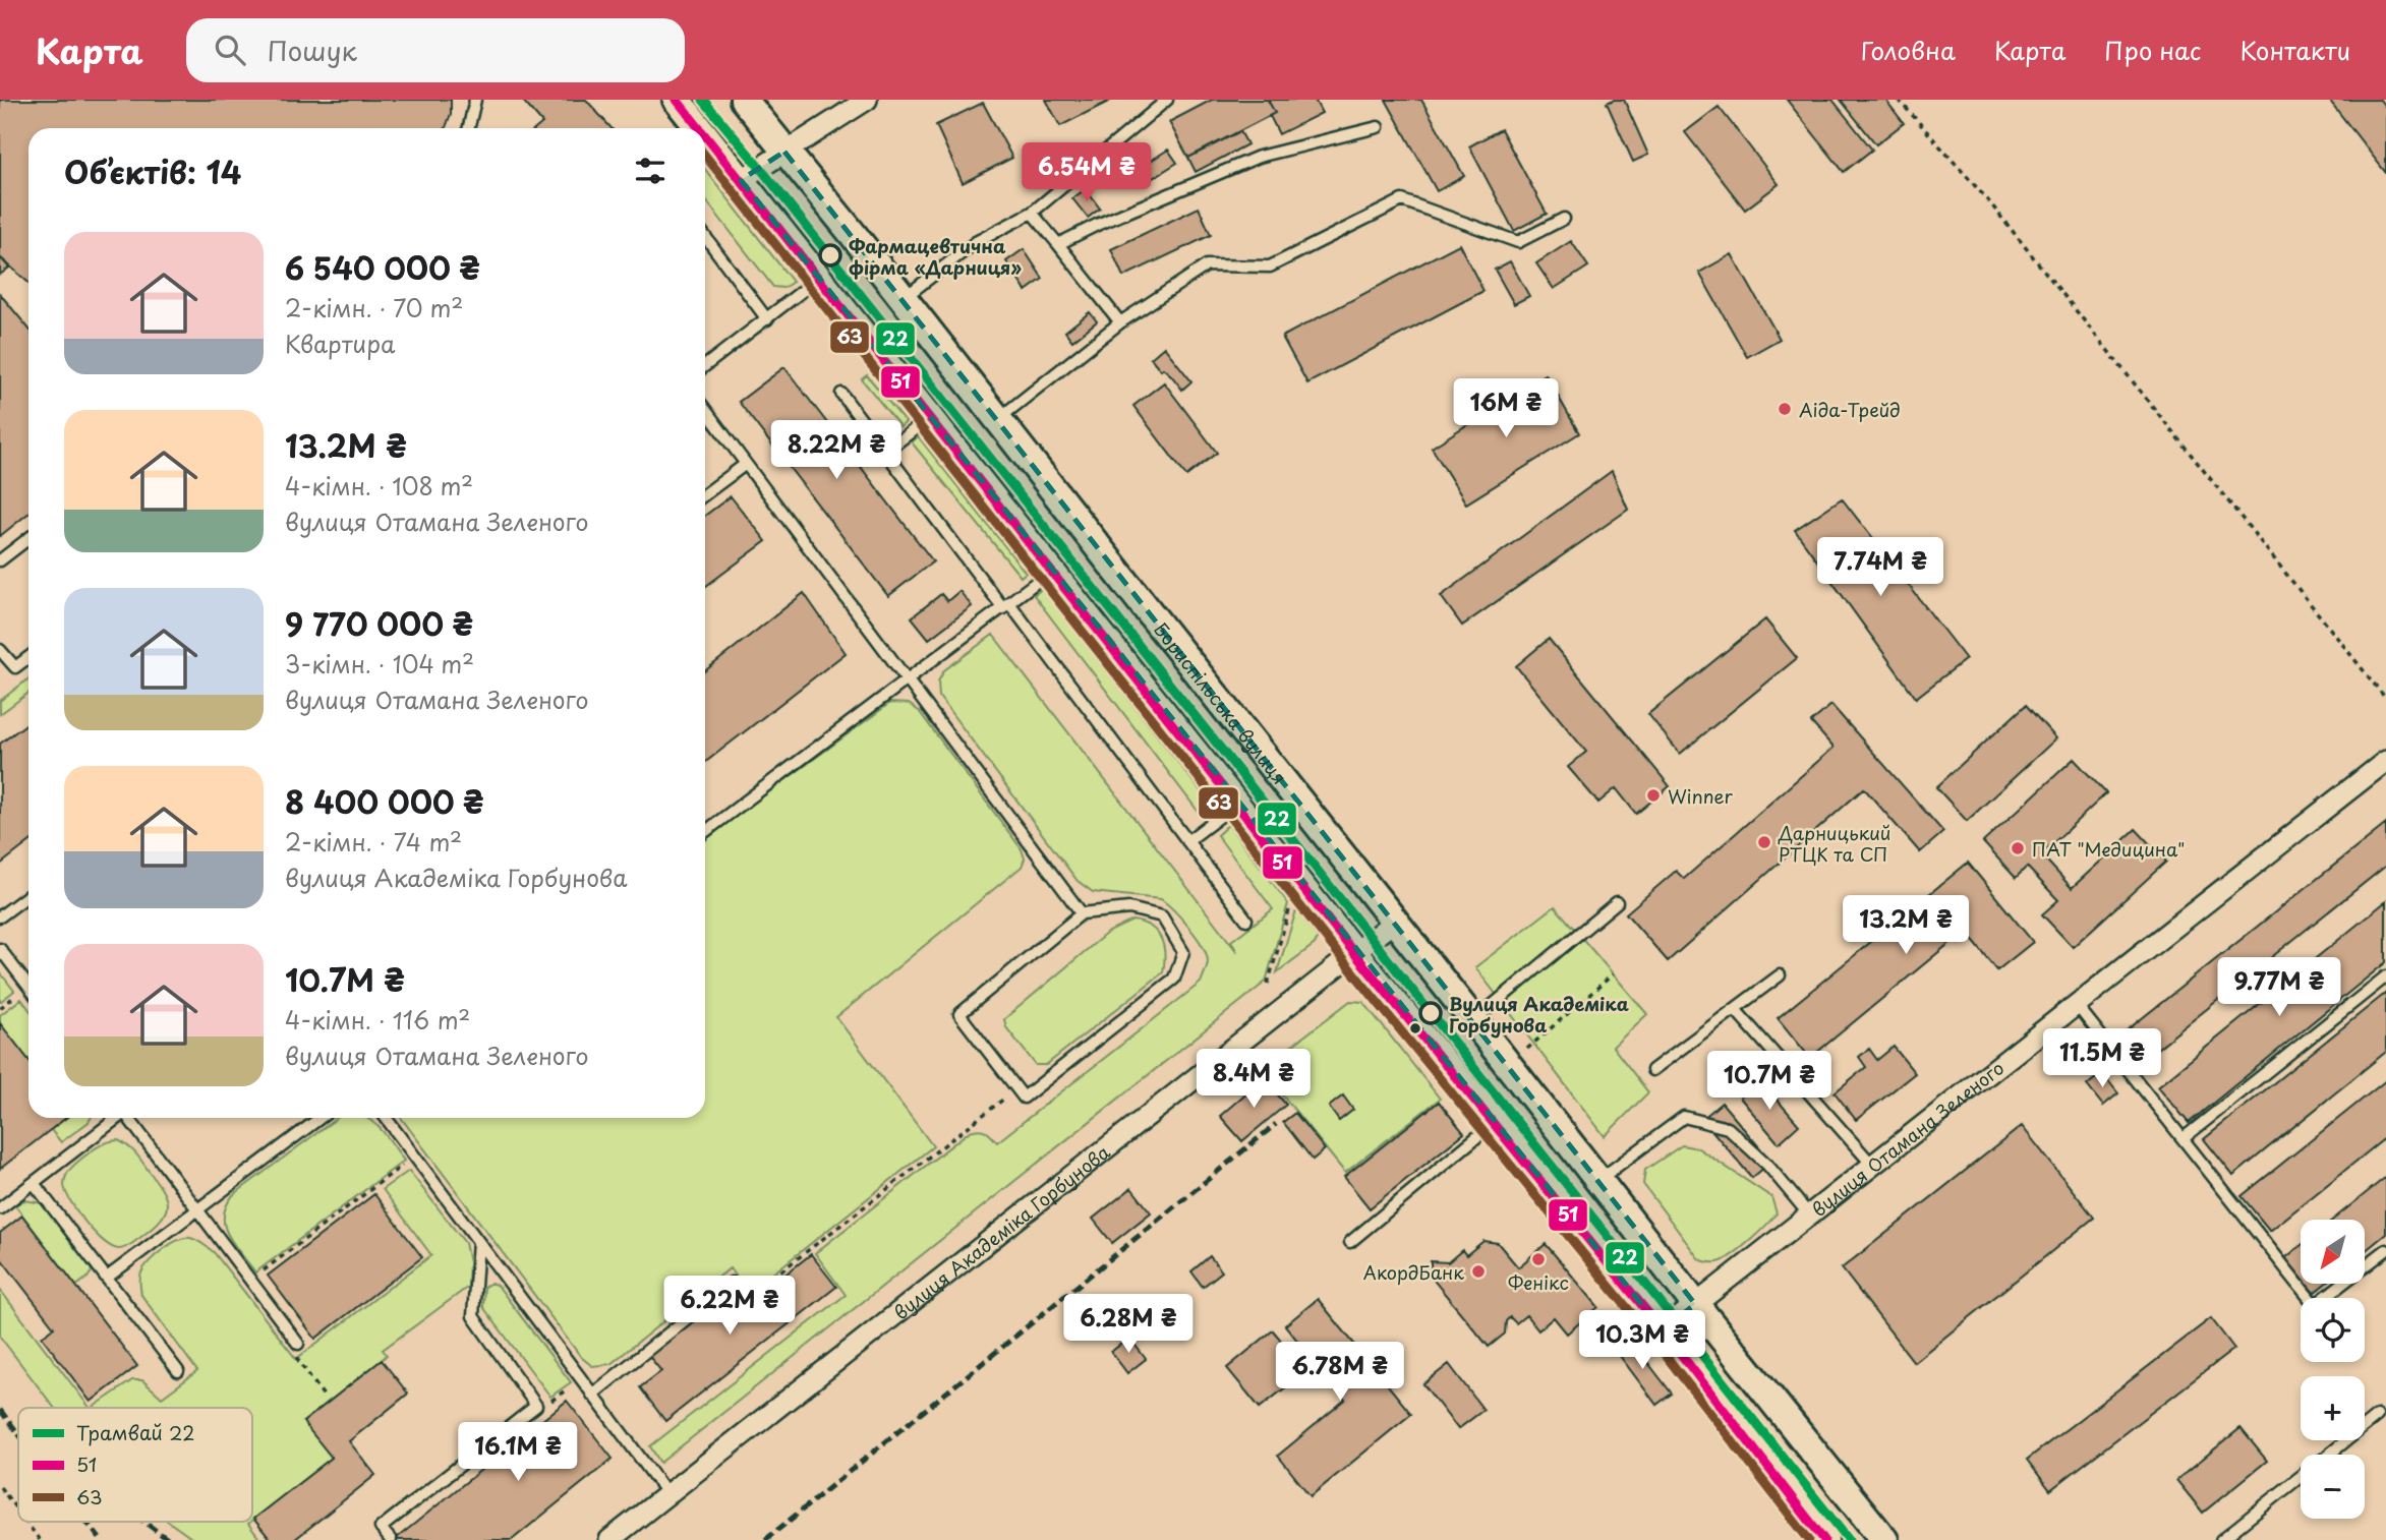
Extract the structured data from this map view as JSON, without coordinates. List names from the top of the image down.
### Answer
{
  "streets": {
    "main road": ["Бориспільська вулиця"],
    "street": ["вулиця Отамана Зеленого", "вулиця Академіка Горбунова"]
  },
  "crossings": [
    ["Бориспільська вулиця", "вулиця Отамана Зеленого"],
    ["Бориспільська вулиця", "вулиця Академіка Горбунова"]
  ],
  "places": [
    "Фармацевтична фірма «Дарниця»",
    "Аіда-Трейд",
    "Winner",
    "Дарницький РТЦК та СП",
    "ПАТ \"Медицина\"",
    "Вулиця Академіка Горбунова",
    "Фенікс",
    "АкордБанк"
  ],
  "lines": ["tram line 22", "transit line 51", "transit line 63"],
  "legend": ["Трамвай 22", "51", "63"],
  "north": "bottom left",
  "page": {
    "header": "Карта",
    "search": "Пошук",
    "nav": [
      "Головна",
      "Карта",
      "Про нас",
      "Контакти"
    ],
    "heading": "Об’єктів: 14",
    "price": [
      "6.54M ₴",
      "16M ₴",
      "8.22M ₴",
      "7.74M ₴",
      "13.2M ₴",
      "9.77M ₴",
      "11.5M ₴",
      "8.4M ₴",
      "10.7M ₴",
      "6.22M ₴",
      "6.28M ₴",
      "10.3M ₴",
      "6.78M ₴",
      "16.1M ₴"
    ],
    "list": [
      {
        "name": "6 540 000 ₴",
        "note": "2-кімн. · 70 m² · Квартира"
      },
      {
        "name": "13.2M ₴",
        "note": "4-кімн. · 108 m² · вулиця Отамана Зеленого"
      },
      {
        "name": "9 770 000 ₴",
        "note": "3-кімн. · 104 m² · вулиця Отамана Зеленого"
      },
      {
        "name": "8 400 000 ₴",
        "note": "2-кімн. · 74 m² · вулиця Академіка Горбунова"
      },
      {
        "name": "10.7M ₴",
        "note": "4-кімн. · 116 m² · вулиця Отамана Зеленого"
      }
    ],
    "map_buttons": ["+", "−"]
  }
}
